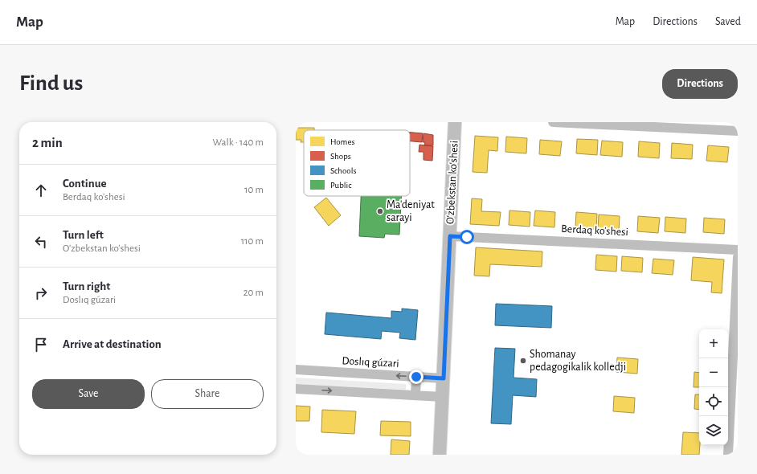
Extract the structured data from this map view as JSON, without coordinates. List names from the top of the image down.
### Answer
{
  "streets": {
    "main road": ["O'zbekstan ko'shesi"],
    "street": ["Berdaq ko'shesi", "Doslıq gúzari"]
  },
  "crossings": [
    ["O'zbekstan ko'shesi", "Berdaq ko'shesi"],
    ["O'zbekstan ko'shesi", "Doslıq gúzari"]
  ],
  "places": ["Ma'deniyat sarayi", "Shomanay pedagogikalik kolledji"],
  "legend": [
    "Homes",
    "Shops",
    "Schools",
    "Public"
  ],
  "page": {
    "header": "Map",
    "nav": ["Map", "Directions", "Saved"],
    "buttons": [
      "Directions",
      ["Save", "Share"]
    ],
    "title": "Find us",
    "heading": ["2 min", "Walk · 140 m"],
    "list": [
      ["Continue", "Berdaq ko'shesi", "10 m"],
      ["Turn left", "O'zbekstan ko'shesi", "110 m"],
      ["Turn right", "Doslıq gúzari", "20 m"],
      "Arrive at destination"
    ],
    "map_buttons": ["+", "−"]
  }
}
